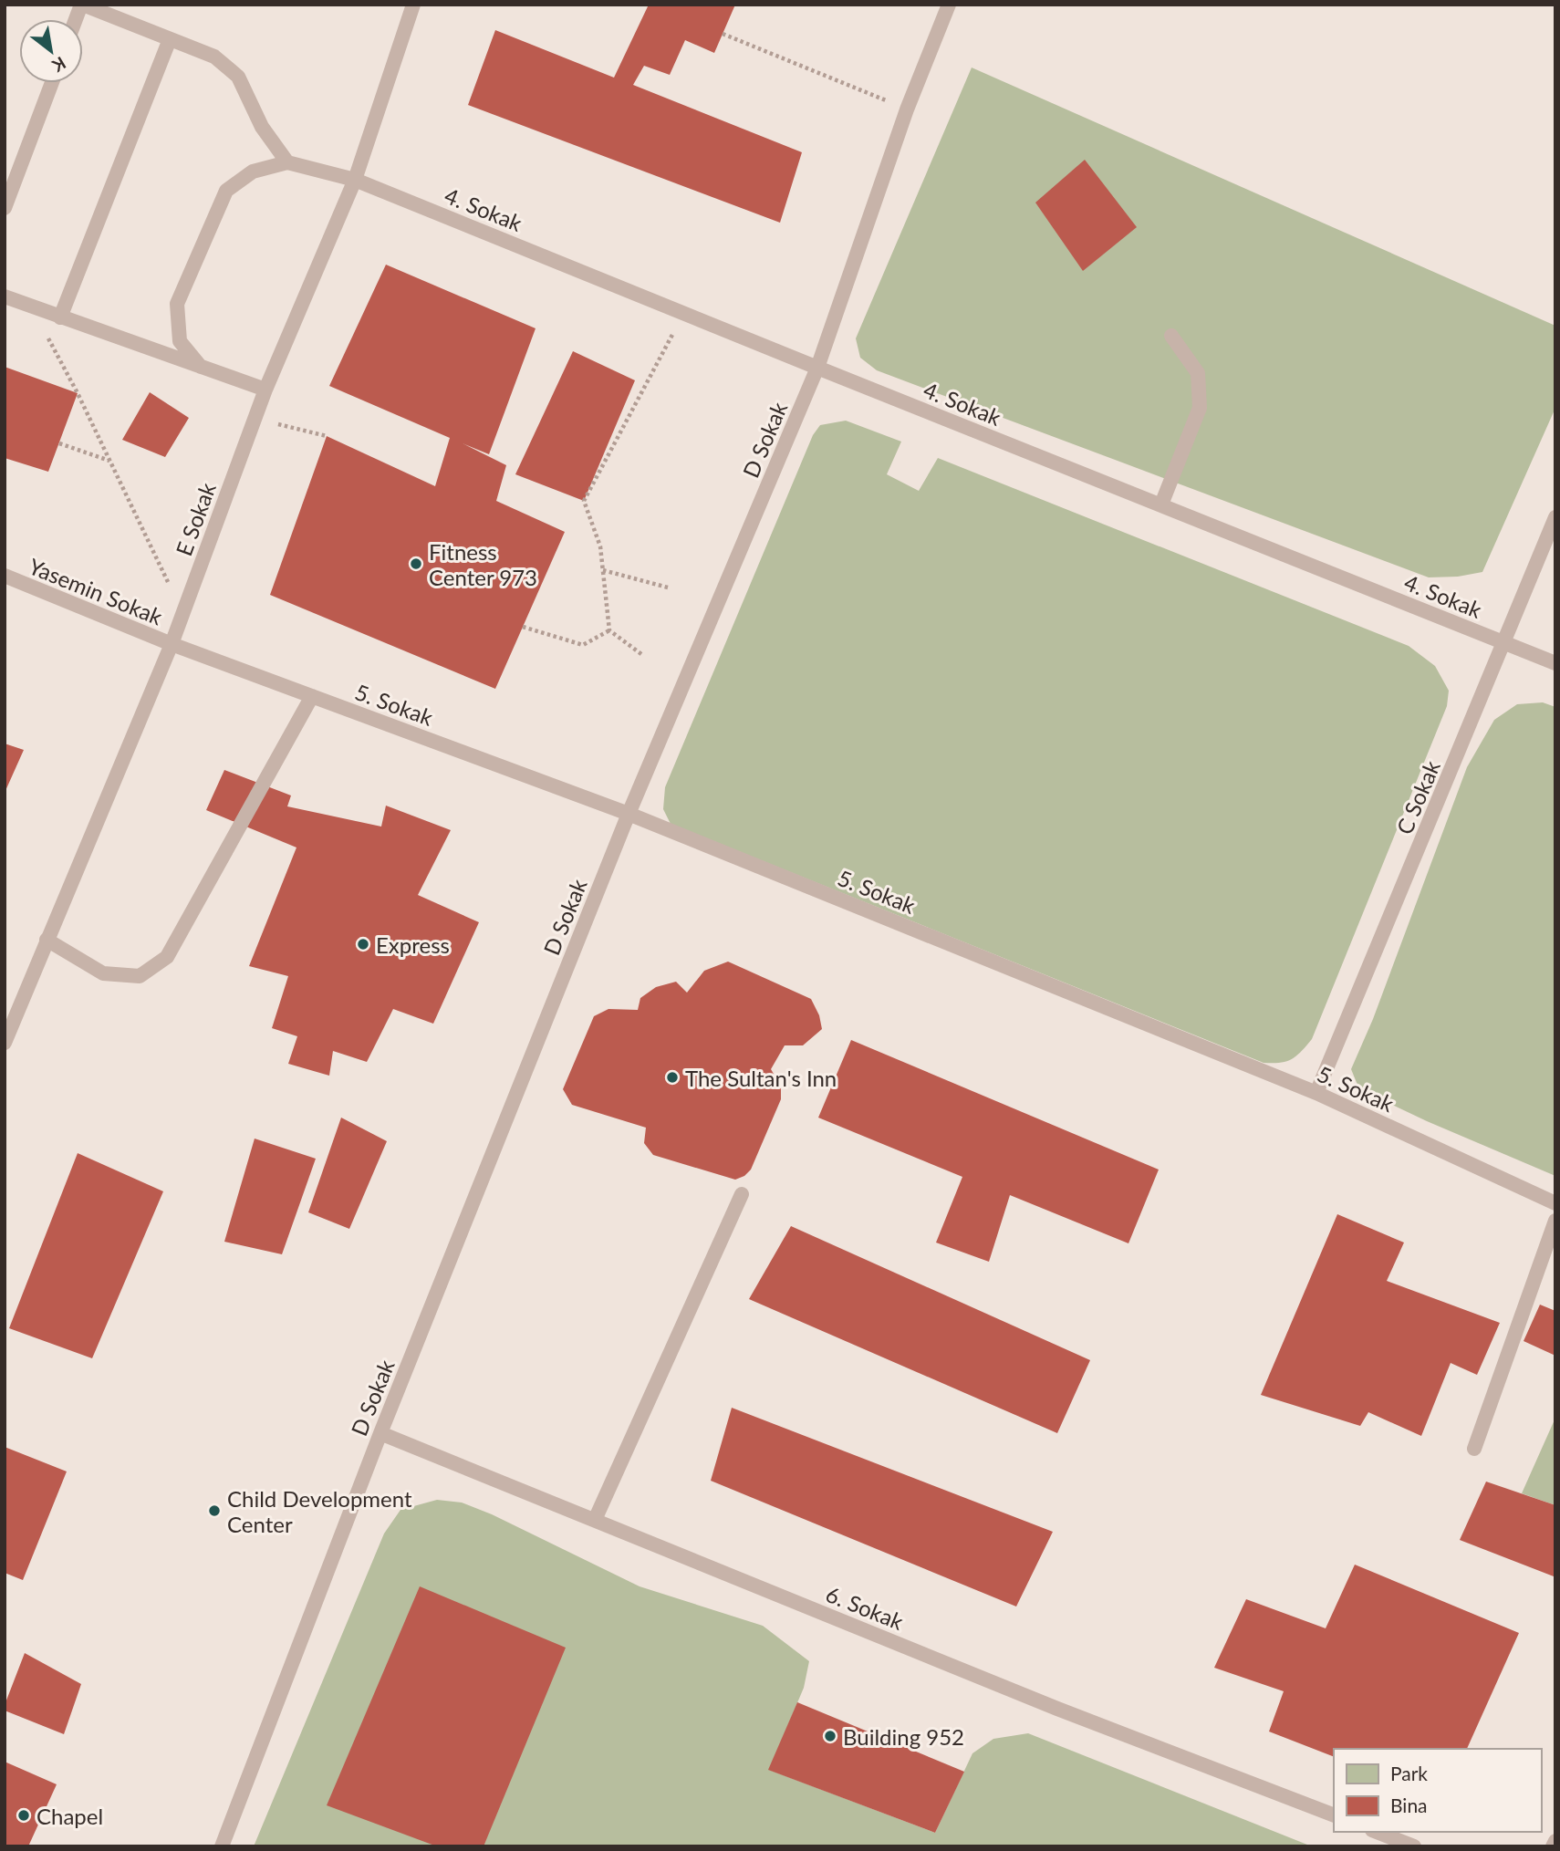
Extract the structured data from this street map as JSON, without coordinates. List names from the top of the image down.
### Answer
{
  "streets": {
    "lane": [
      "4. Sokak",
      "D Sokak",
      "E Sokak",
      "Yasemin Sokak",
      "5. Sokak",
      "C Sokak",
      "6. Sokak"
    ]
  },
  "crossings": [
    ["4. Sokak", "D Sokak"],
    ["4. Sokak", "E Sokak"],
    ["4. Sokak", "C Sokak"],
    ["D Sokak", "5. Sokak"],
    ["D Sokak", "6. Sokak"],
    ["E Sokak", "Yasemin Sokak"],
    ["E Sokak", "5. Sokak"],
    ["Yasemin Sokak", "5. Sokak"],
    ["5. Sokak", "C Sokak"]
  ],
  "places": [
    "Fitness Center 973",
    "Express",
    "The Sultan's Inn",
    "Child Development Center",
    "Building 952",
    "Chapel"
  ],
  "legend": ["Park", "Bina"],
  "north": "bottom right"
}
